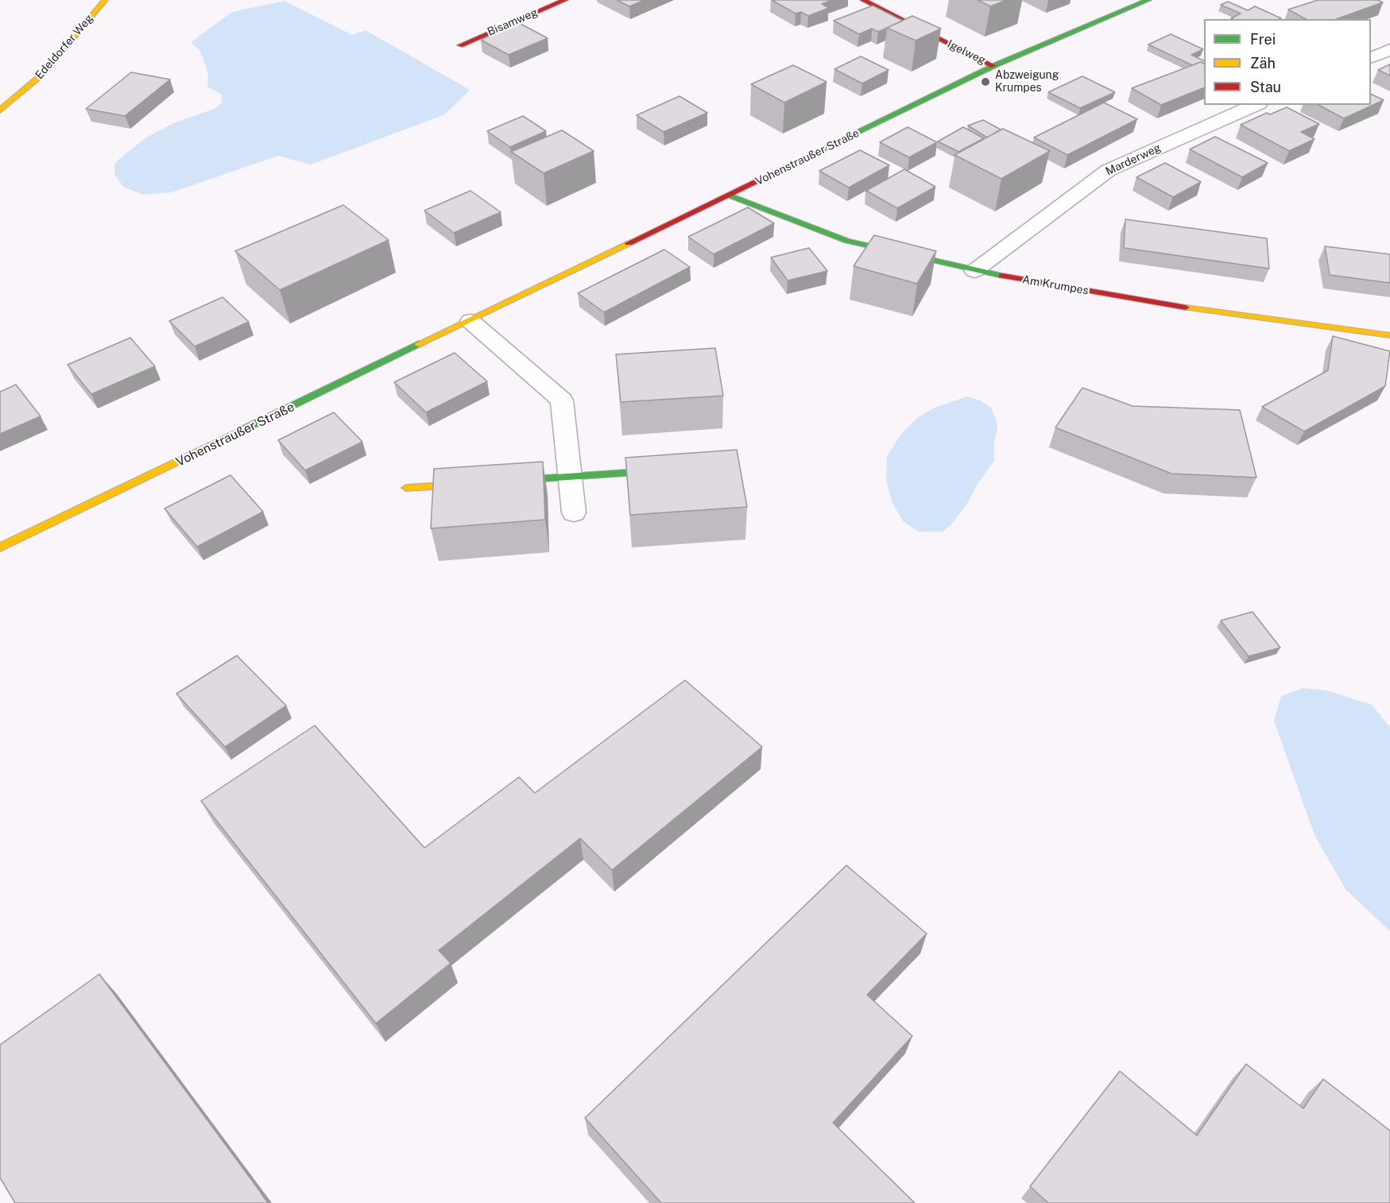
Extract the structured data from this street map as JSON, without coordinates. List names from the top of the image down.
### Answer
{
  "streets": {
    "street": [
      "Bisamweg",
      "Edeldorfer Weg",
      "Igelweg",
      "Vohenstraußer Straße",
      "Marderweg",
      "Am Krumpes"
    ]
  },
  "crossings": [
    ["Igelweg", "Vohenstraußer Straße"],
    ["Vohenstraußer Straße", "Am Krumpes"],
    ["Marderweg", "Am Krumpes"]
  ],
  "places": ["Abzweigung Krumpes"],
  "legend": ["Frei", "Zäh", "Stau"]
}
